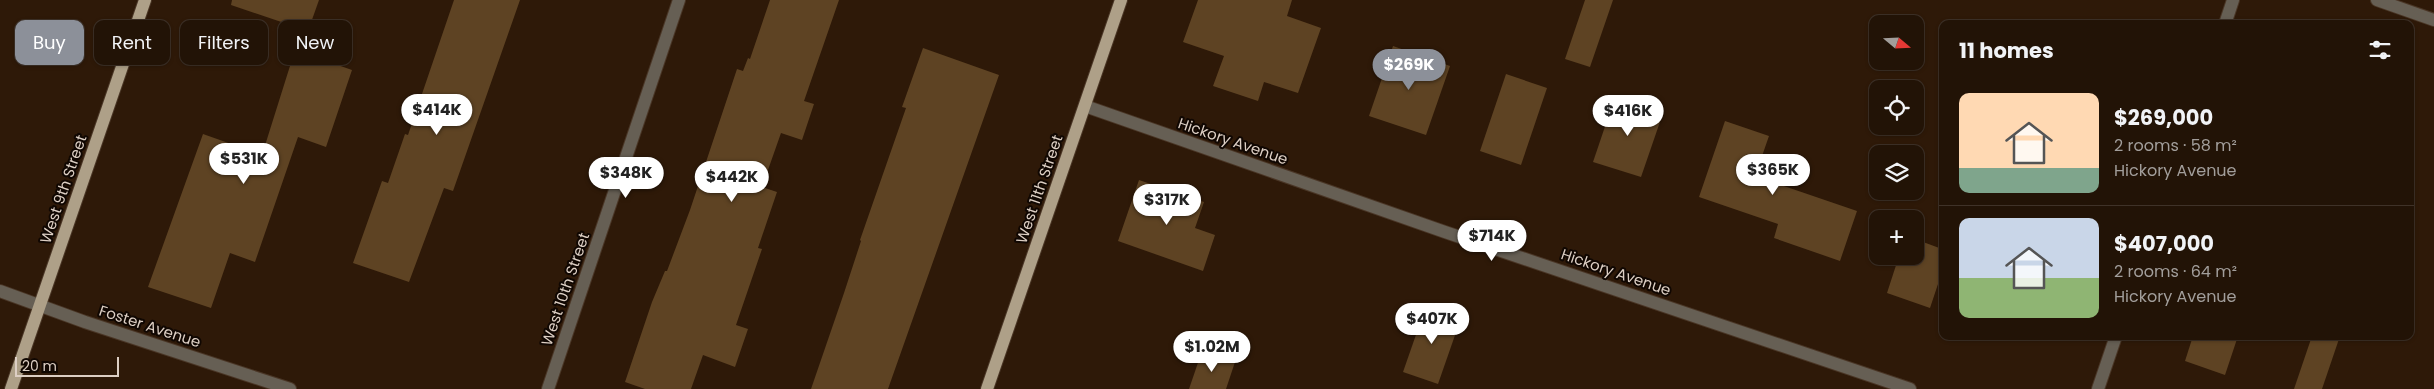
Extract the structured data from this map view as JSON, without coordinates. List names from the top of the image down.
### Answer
{
  "streets": {
    "main road": ["West 9th Street", "West 11th Street"],
    "street": ["Hickory Avenue", "West 10th Street", "Foster Avenue"]
  },
  "crossings": [
    ["Hickory Avenue", "West 11th Street"],
    ["West 9th Street", "Foster Avenue"]
  ],
  "scale_bar": "20 m",
  "north": "right",
  "page": {
    "map_buttons": "+",
    "chip": [
      "Buy",
      "Rent",
      "Filters",
      "New"
    ],
    "heading": "11 homes",
    "price": [
      "$269K",
      "$414K",
      "$416K",
      "$531K",
      "$365K",
      "$348K",
      "$442K",
      "$317K",
      "$714K",
      "$407K",
      "$1.02M"
    ],
    "list": [
      {
        "name": "$269,000",
        "note": "2 rooms · 58 m² · Hickory Avenue"
      },
      {
        "name": "$407,000",
        "note": "2 rooms · 64 m² · Hickory Avenue"
      }
    ],
    "scale": "20 m"
  }
}
